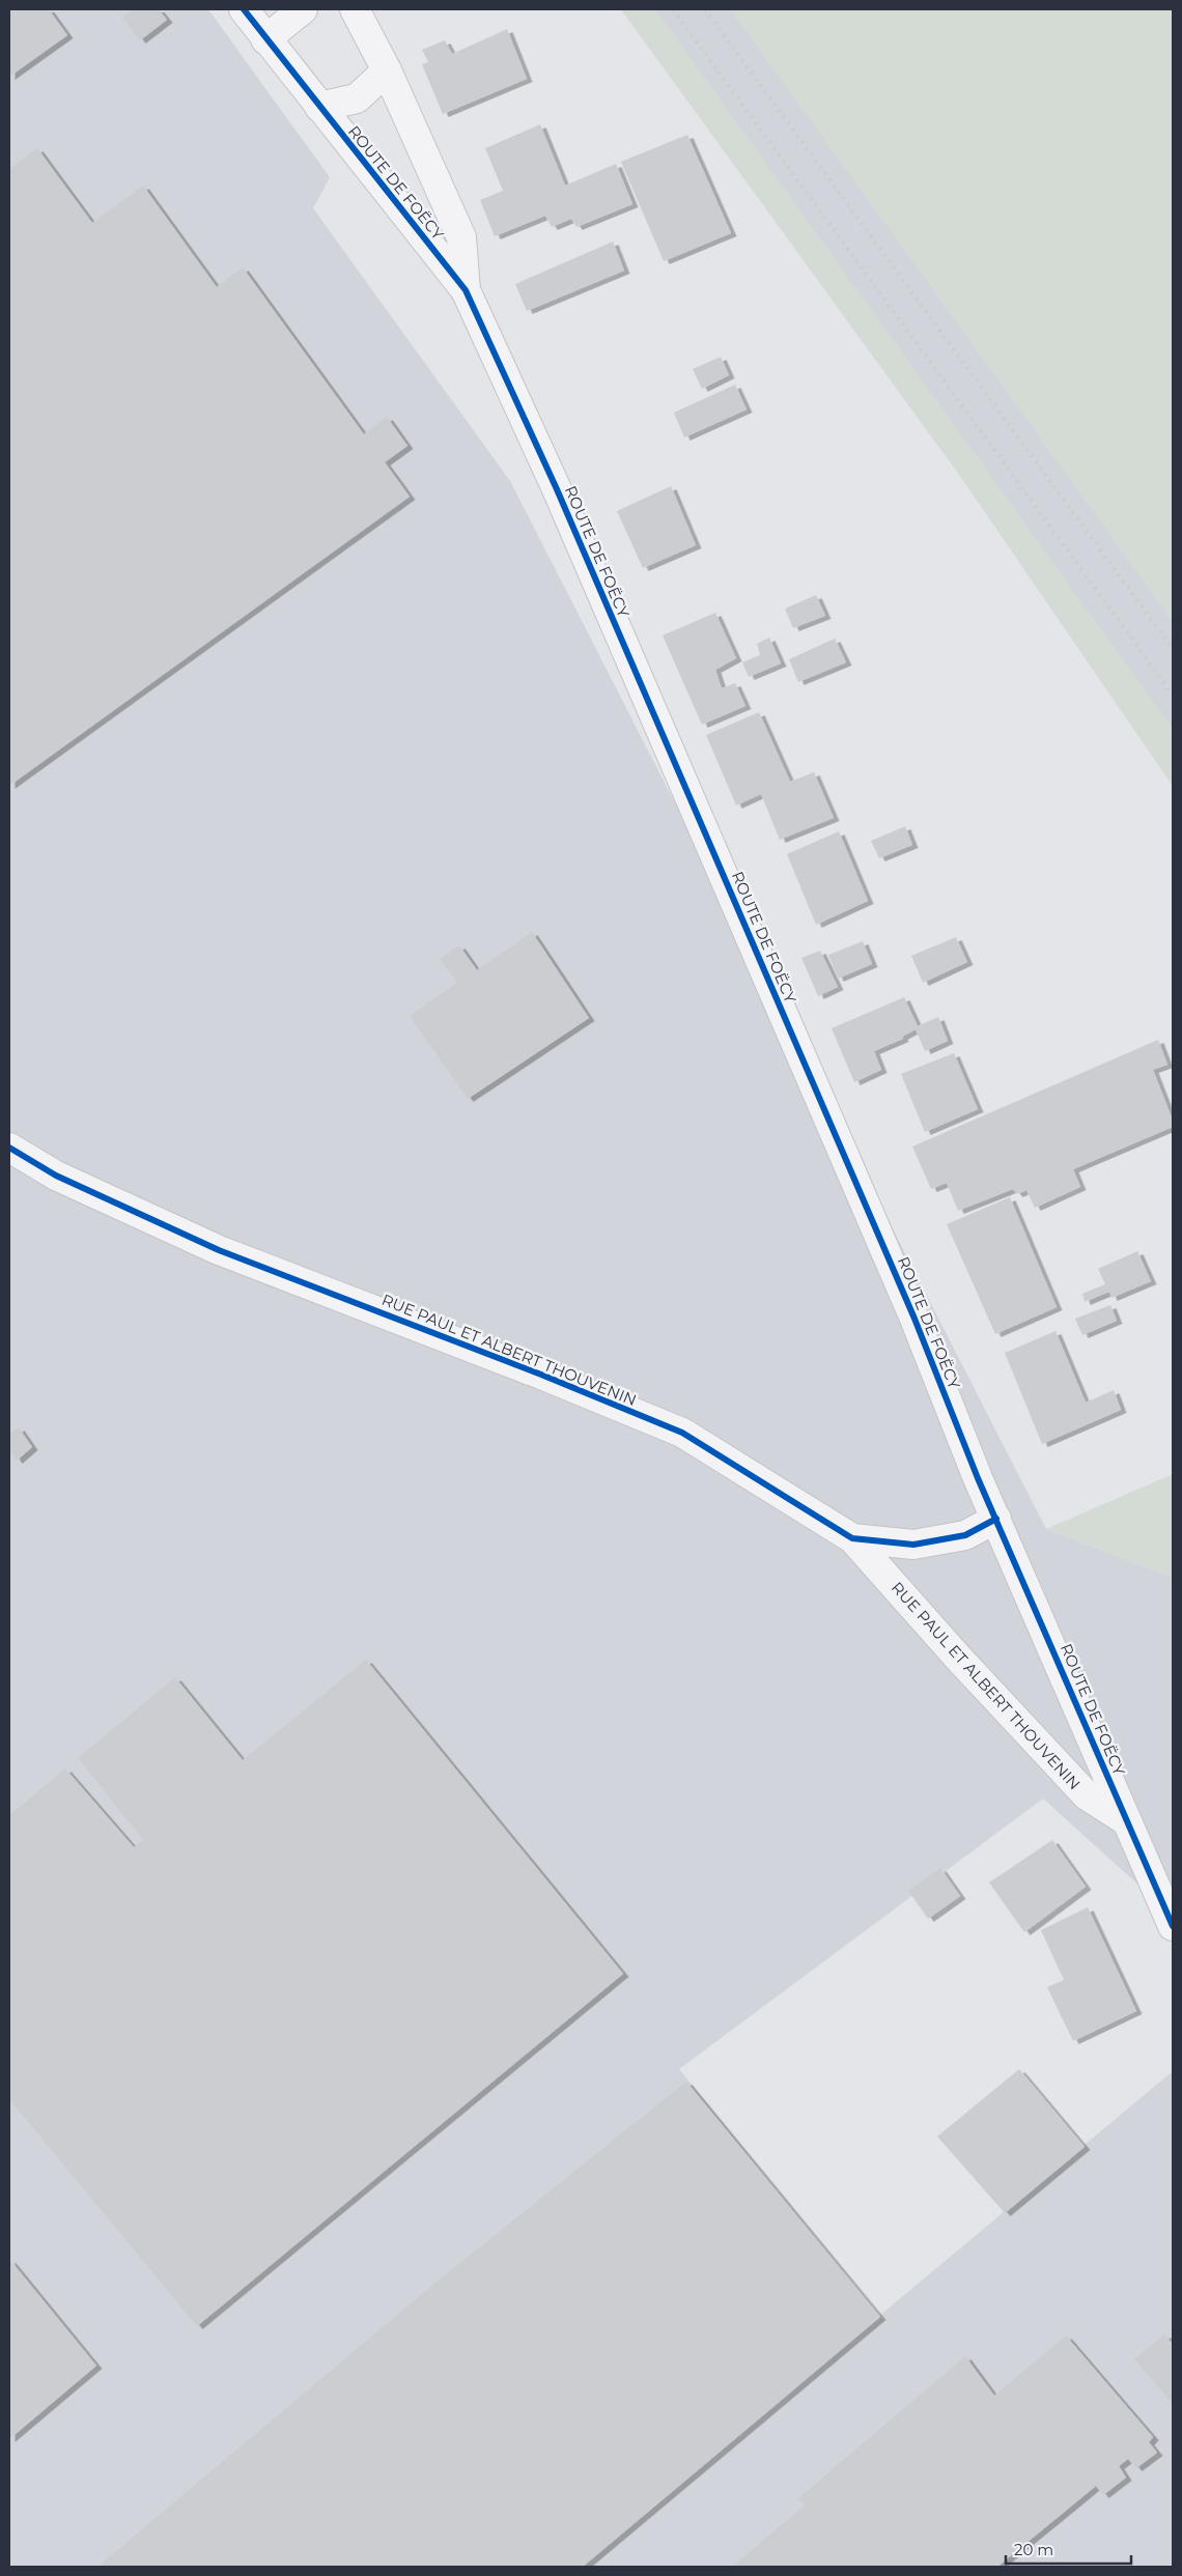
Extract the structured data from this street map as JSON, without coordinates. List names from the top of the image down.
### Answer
{
  "streets": {
    "street": ["ROUTE DE FOËCY", "RUE PAUL ET ALBERT THOUVENIN"]
  },
  "crossings": [
    ["ROUTE DE FOËCY", "RUE PAUL ET ALBERT THOUVENIN"]
  ],
  "scale_bar": "20 m"
}
